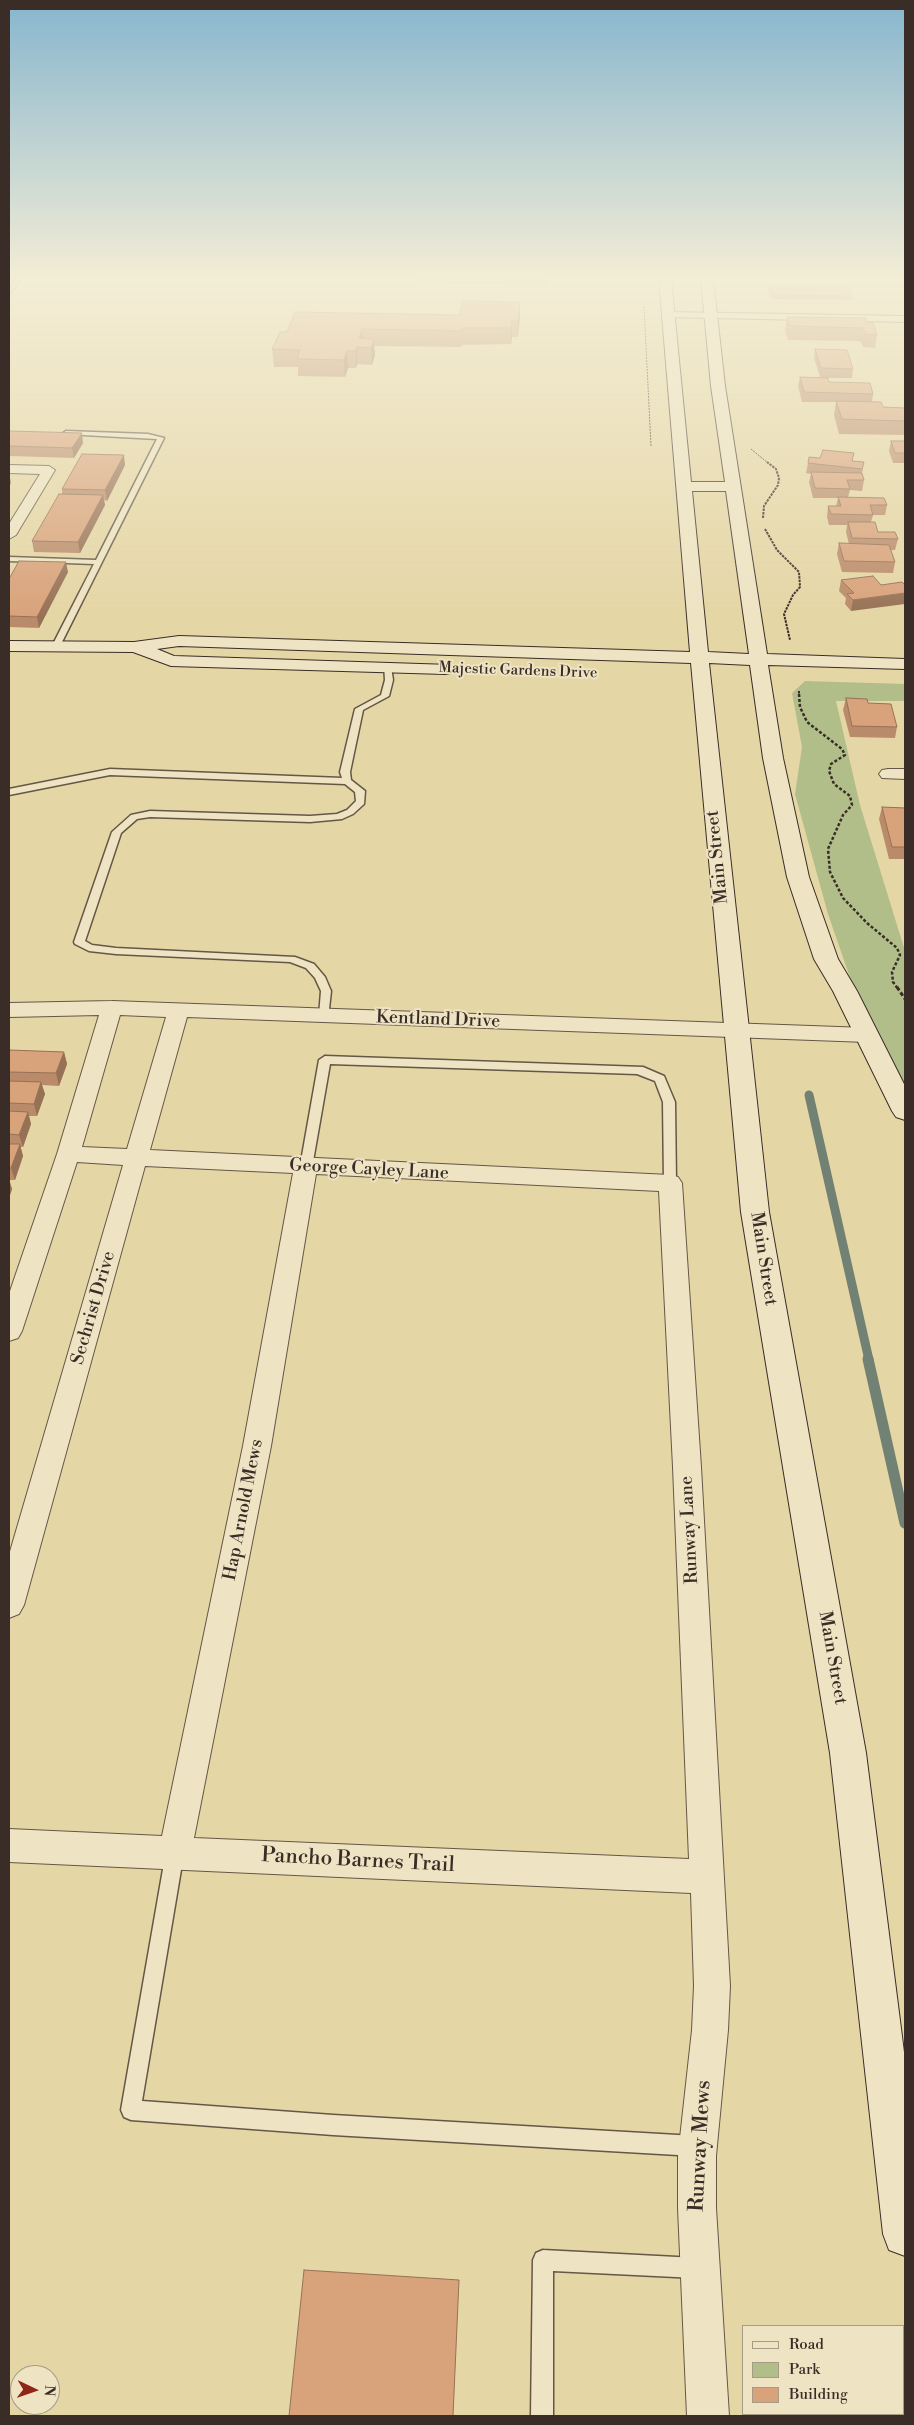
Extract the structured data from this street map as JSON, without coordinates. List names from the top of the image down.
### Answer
{
  "streets": {
    "main road": ["Majestic Gardens Drive", "Main Street"],
    "street": [
      "Kentland Drive",
      "George Cayley Lane",
      "Sechrist Drive",
      "Hap Arnold Mews",
      "Runway Lane",
      "Pancho Barnes Trail",
      "Runway Mews"
    ]
  },
  "crossings": [
    ["Majestic Gardens Drive", "Main Street"],
    ["Main Street", "Kentland Drive"],
    ["Kentland Drive", "Sechrist Drive"],
    ["George Cayley Lane", "Sechrist Drive"],
    ["George Cayley Lane", "Hap Arnold Mews"],
    ["George Cayley Lane", "Runway Lane"],
    ["Hap Arnold Mews", "Pancho Barnes Trail"],
    ["Runway Lane", "Pancho Barnes Trail"],
    ["Runway Lane", "Runway Mews"],
    ["Pancho Barnes Trail", "Runway Mews"]
  ],
  "legend": ["Road", "Park", "Building"],
  "north": "right"
}
